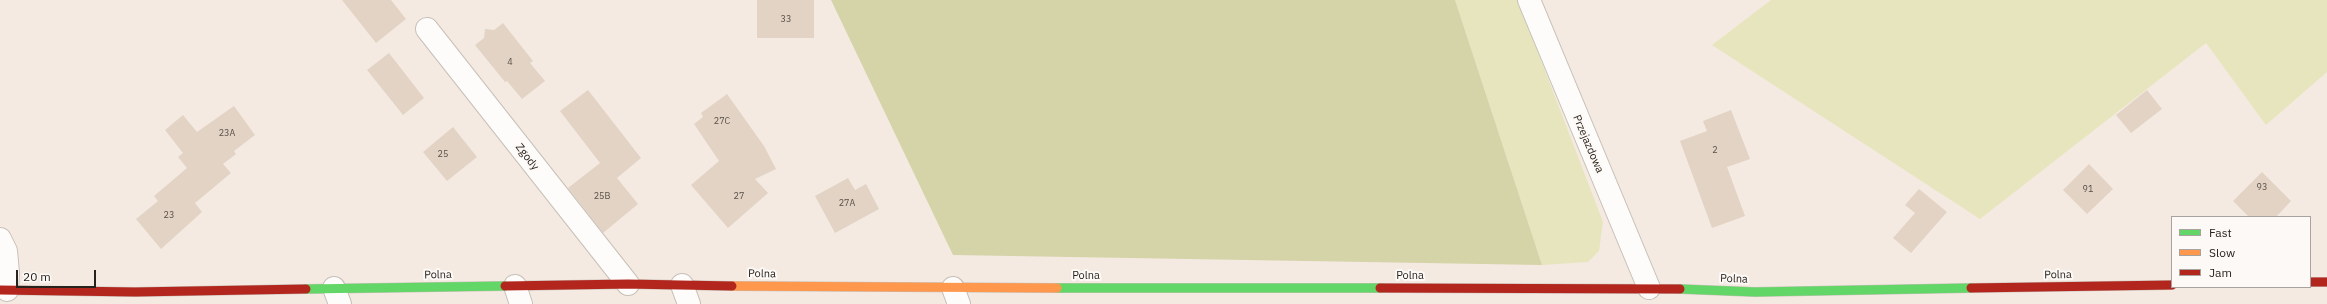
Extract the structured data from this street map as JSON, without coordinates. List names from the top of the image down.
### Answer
{
  "streets": {
    "street": ["Przejazdowa", "Zgody", "Polna"]
  },
  "crossings": [
    ["Przejazdowa", "Polna"],
    ["Zgody", "Polna"]
  ],
  "house_numbers": [
    "33",
    "4",
    "27C",
    "23A",
    "2",
    "25",
    "93",
    "91",
    "25B",
    "27",
    "27A",
    "23"
  ],
  "legend": ["Fast", "Slow", "Jam"],
  "scale_bar": "20 m"
}
